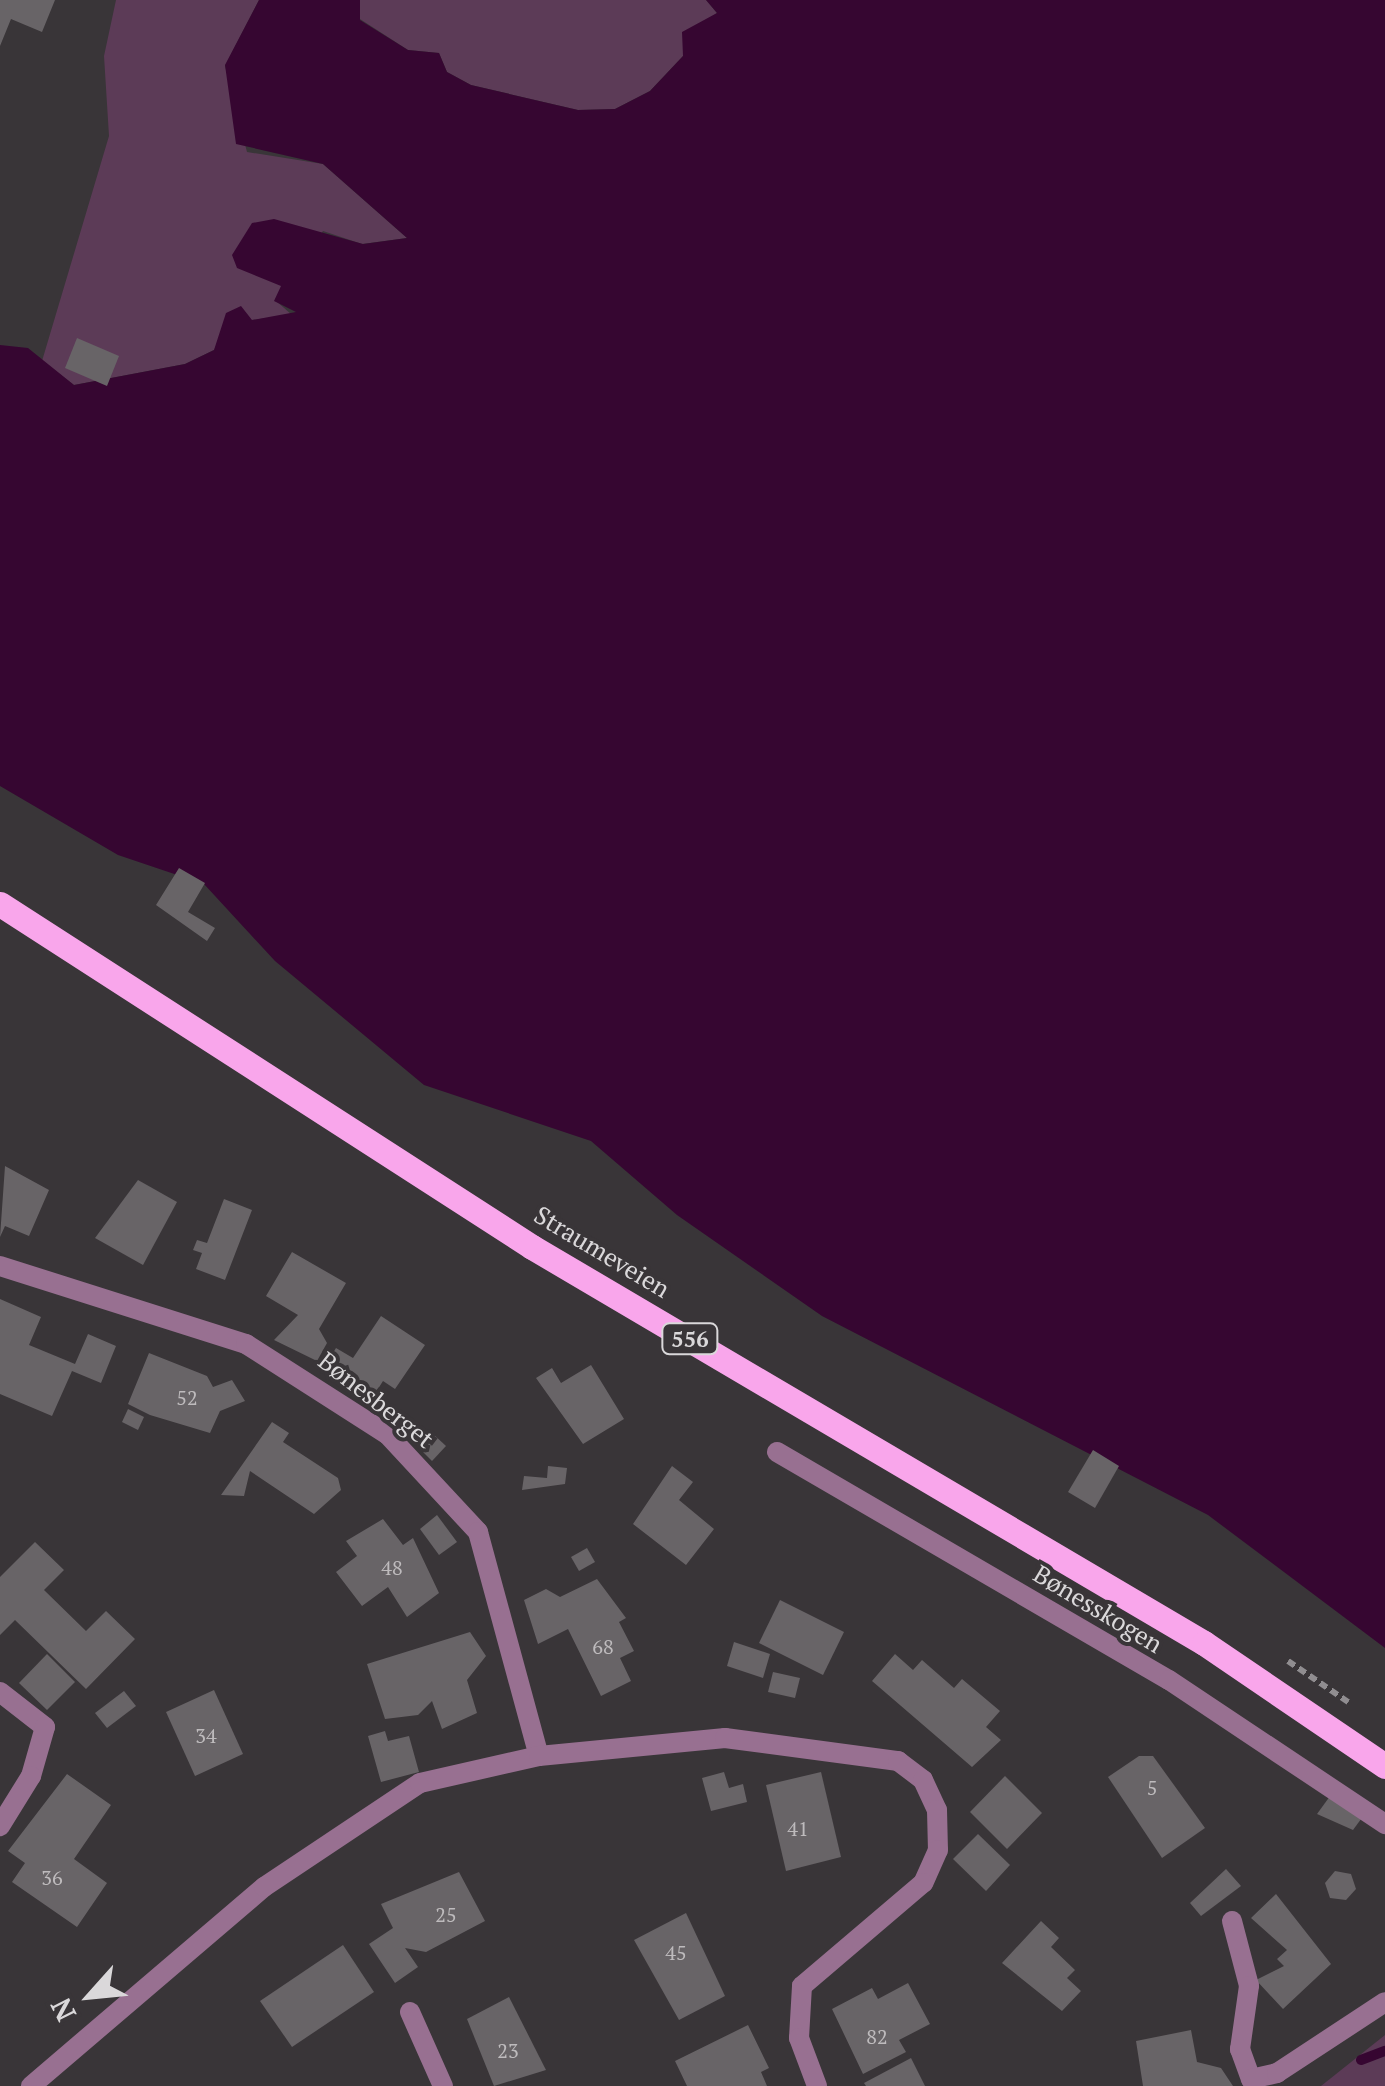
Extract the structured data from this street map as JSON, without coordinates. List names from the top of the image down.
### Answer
{
  "streets": {
    "main road": ["Straumeveien", "556"],
    "street": ["Bønesberget", "Bønesskogen"]
  },
  "house_numbers": [
    "52",
    "48",
    "68",
    "34",
    "5",
    "41",
    "36",
    "25",
    "45",
    "82",
    "23"
  ],
  "north": "bottom left"
}
